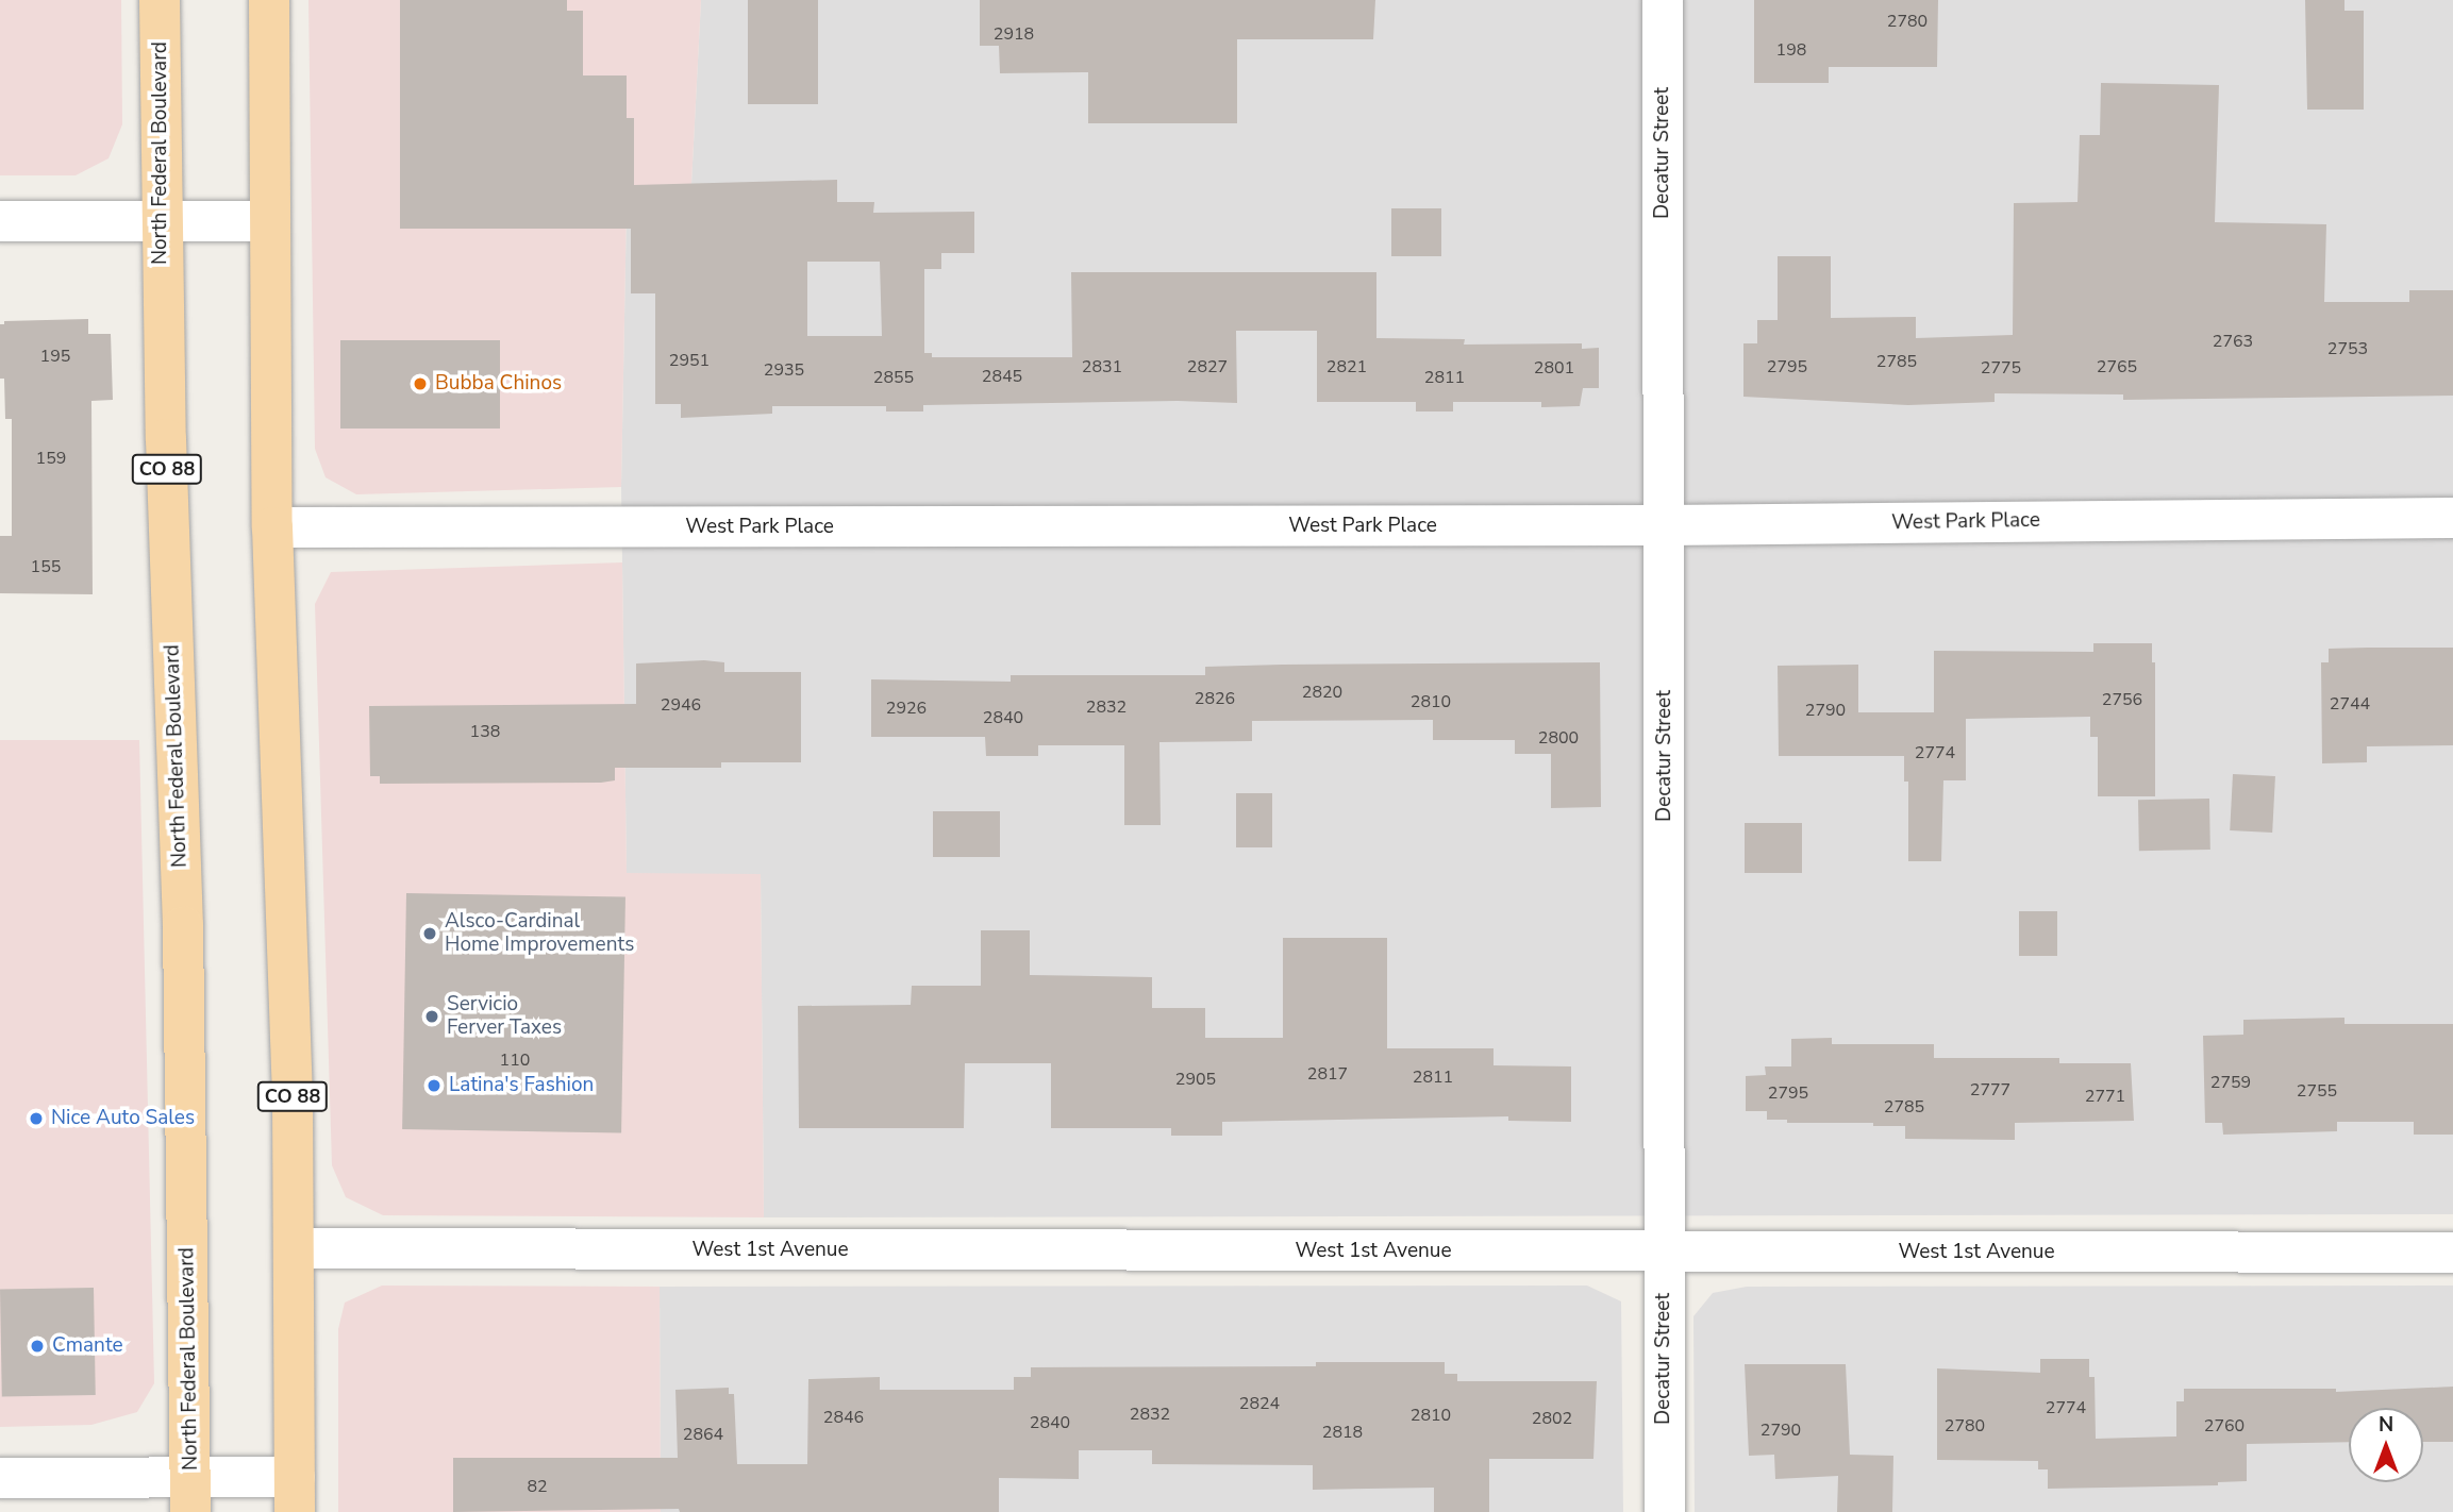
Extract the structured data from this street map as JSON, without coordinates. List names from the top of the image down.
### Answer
{
  "streets": {
    "main road": ["North Federal Boulevard", "CO 88"],
    "street": ["Decatur Street", "West Park Place", "West 1st Avenue"]
  },
  "crossings": [
    ["Decatur Street", "West Park Place"],
    ["Decatur Street", "West 1st Avenue"],
    ["CO 88", "West Park Place"],
    ["CO 88", "West 1st Avenue"]
  ],
  "places": [
    "Bubba Chinos",
    "Alsco-Cardinal Home Improvements",
    "Servicio Ferver Taxes",
    "Latina's Fashion",
    "Nice Auto Sales",
    "Cmante"
  ],
  "house_numbers": [
    "2780",
    "2918",
    "198",
    "2763",
    "2753",
    "195",
    "2951",
    "2785",
    "2831",
    "2827",
    "2821",
    "2795",
    "2765",
    "2801",
    "2775",
    "2935",
    "2845",
    "2855",
    "2811",
    "159",
    "155",
    "2820",
    "2826",
    "2756",
    "2810",
    "2744",
    "2946",
    "2832",
    "2926",
    "2790",
    "2840",
    "138",
    "2800",
    "2774",
    "110",
    "2817",
    "2811",
    "2905",
    "2759",
    "2777",
    "2755",
    "2795",
    "2771",
    "2785",
    "2824",
    "2774",
    "2832",
    "2810",
    "2846",
    "2802",
    "2840",
    "2780",
    "2760",
    "2790",
    "2818",
    "2864",
    "82"
  ],
  "north": "top"
}
